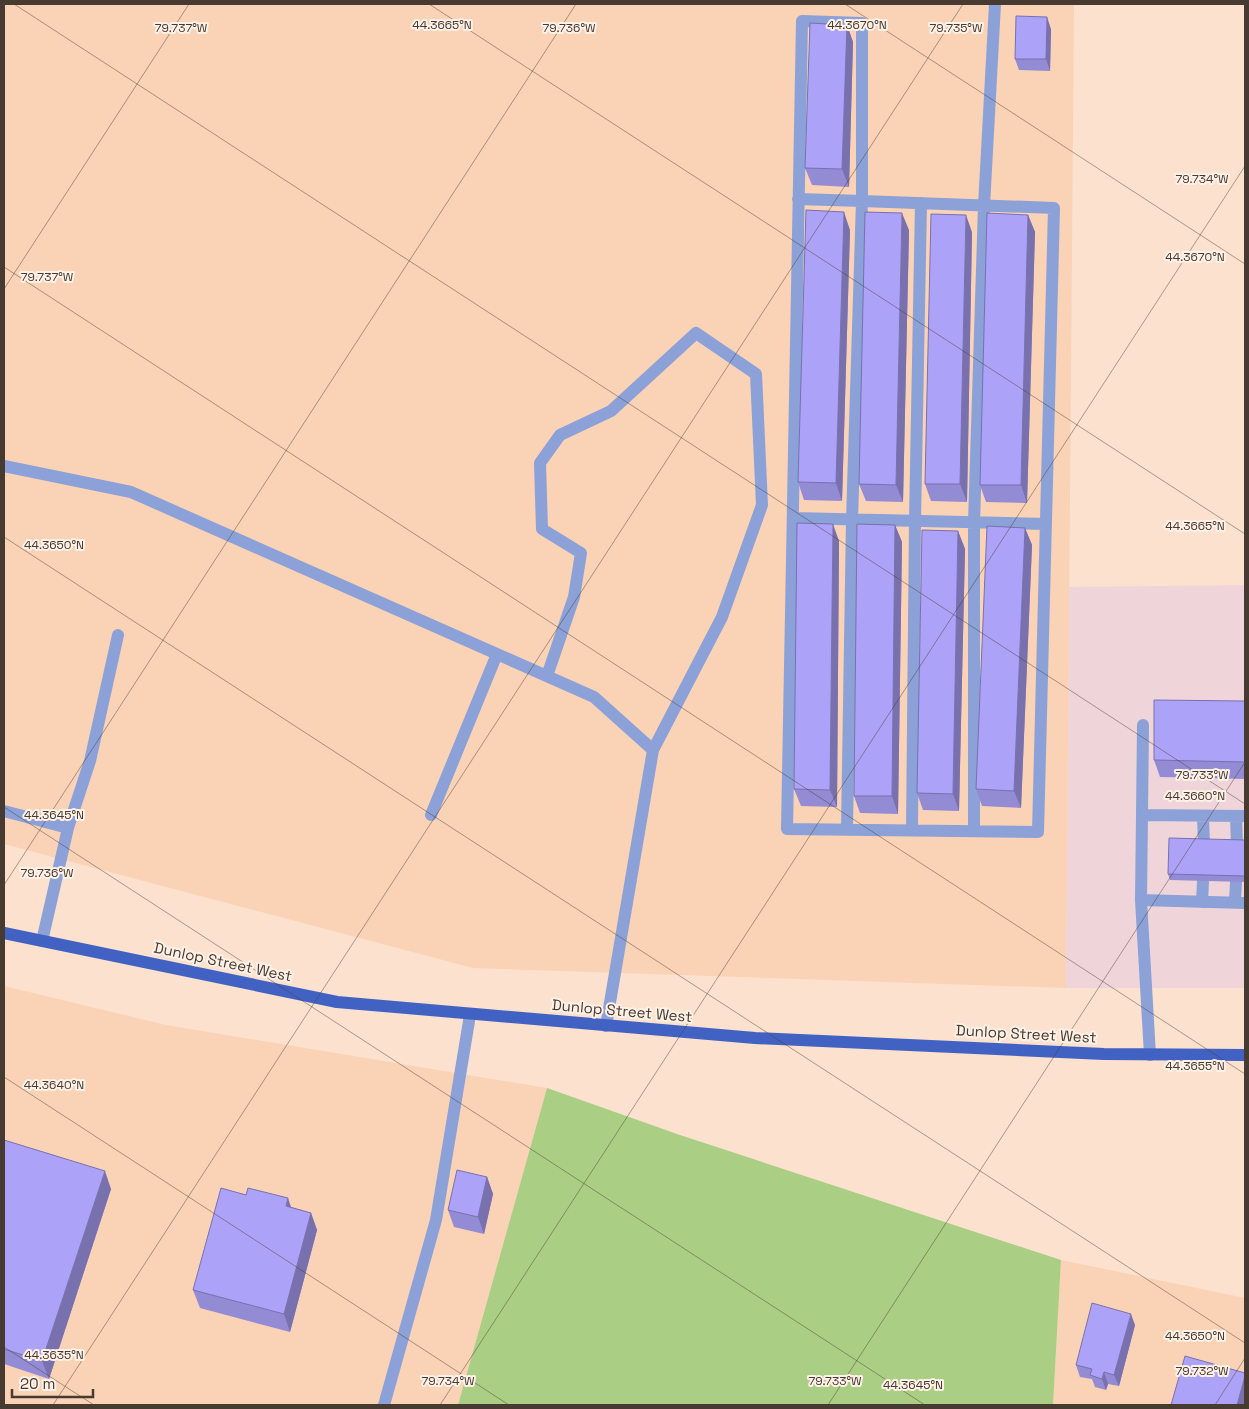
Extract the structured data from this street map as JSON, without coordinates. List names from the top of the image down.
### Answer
{
  "streets": {
    "main road": ["Dunlop Street West"]
  },
  "scale_bar": "20 m",
  "coordinates": [
    "44.3665°N",
    "44.3670°N",
    "79.736°W",
    "79.737°W",
    "79.735°W",
    "79.734°W",
    "44.3650°N",
    "79.733°W",
    "44.3660°N",
    "44.3645°N",
    "44.3655°N",
    "44.3640°N",
    "44.3635°N",
    "79.732°W"
  ]
}
